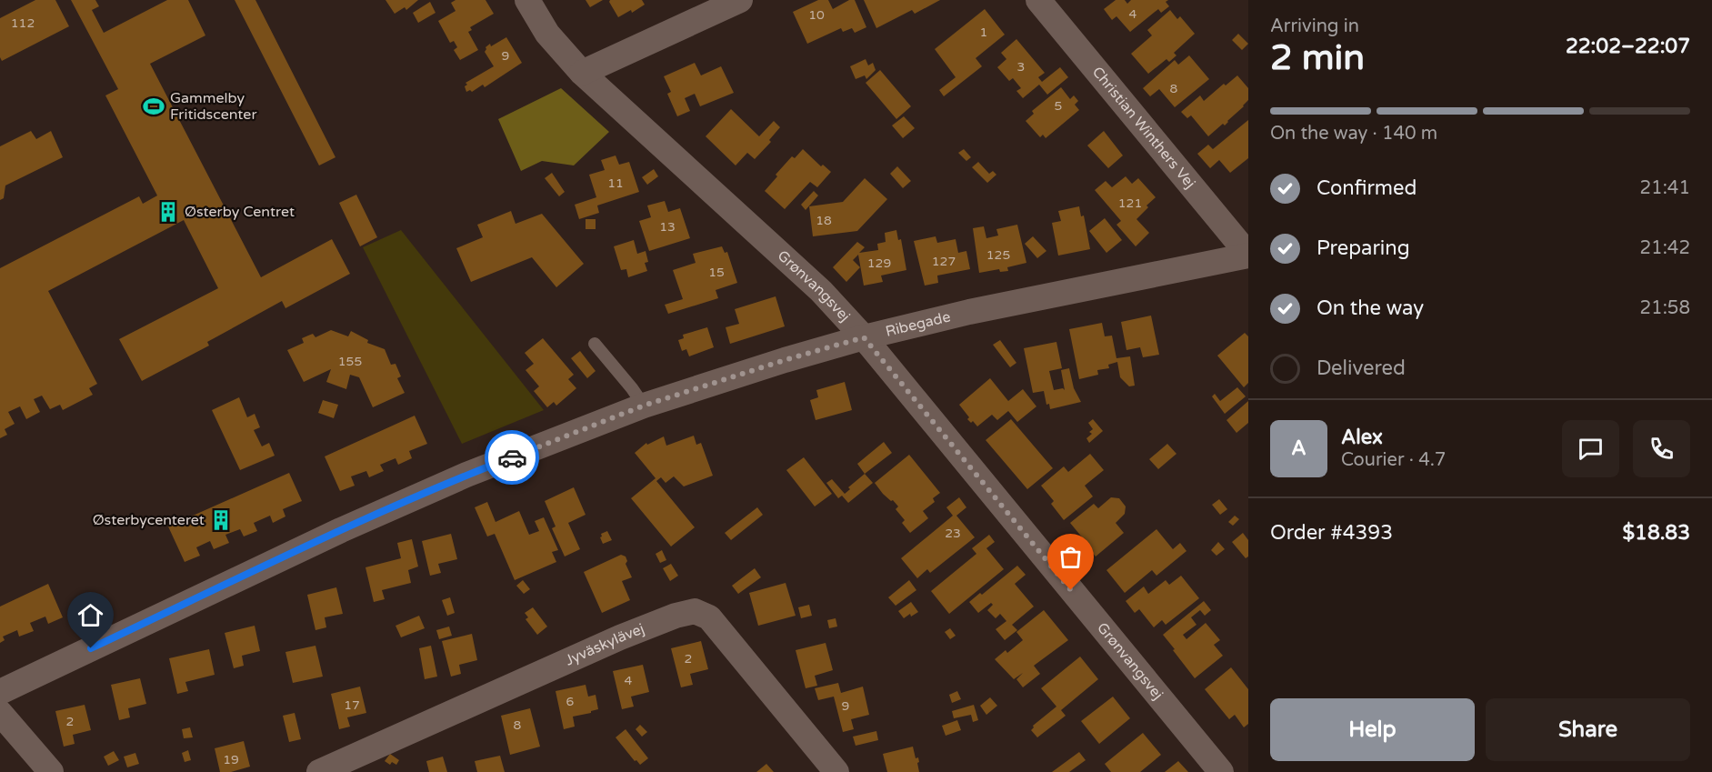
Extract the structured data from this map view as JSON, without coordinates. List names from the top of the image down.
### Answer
{
  "streets": {
    "street": [
      "Christian Winthers Vej",
      "Grønvangsvej",
      "Ribegade",
      "Jyväskylävej"
    ]
  },
  "crossings": [
    ["Christian Winthers Vej", "Ribegade"],
    ["Grønvangsvej", "Ribegade"]
  ],
  "places": {
    "sports": ["Gammelby Fritidscenter"],
    "building": ["Østerby Centret", "Østerbycenteret"]
  },
  "house_numbers": [
    "4",
    "10",
    "112",
    "1",
    "9",
    "3",
    "8",
    "5",
    "11",
    "121",
    "18",
    "13",
    "125",
    "127",
    "129",
    "15",
    "155",
    "23",
    "2",
    "4",
    "6",
    "17",
    "9",
    "2",
    "8",
    "19"
  ],
  "page": {
    "heading": ["2 min", "Arriving in", "22:02–22:07"],
    "panel": [
      "Alex",
      "Courier · 4.7",
      "Order #4393",
      "$18.83"
    ],
    "bar": "On the way · 140 m",
    "list": [
      ["Confirmed", "21:41"],
      ["Preparing", "21:42"],
      ["On the way", "21:58"],
      "Delivered"
    ],
    "round": "A",
    "buttons": ["Help", "Share"]
  }
}
